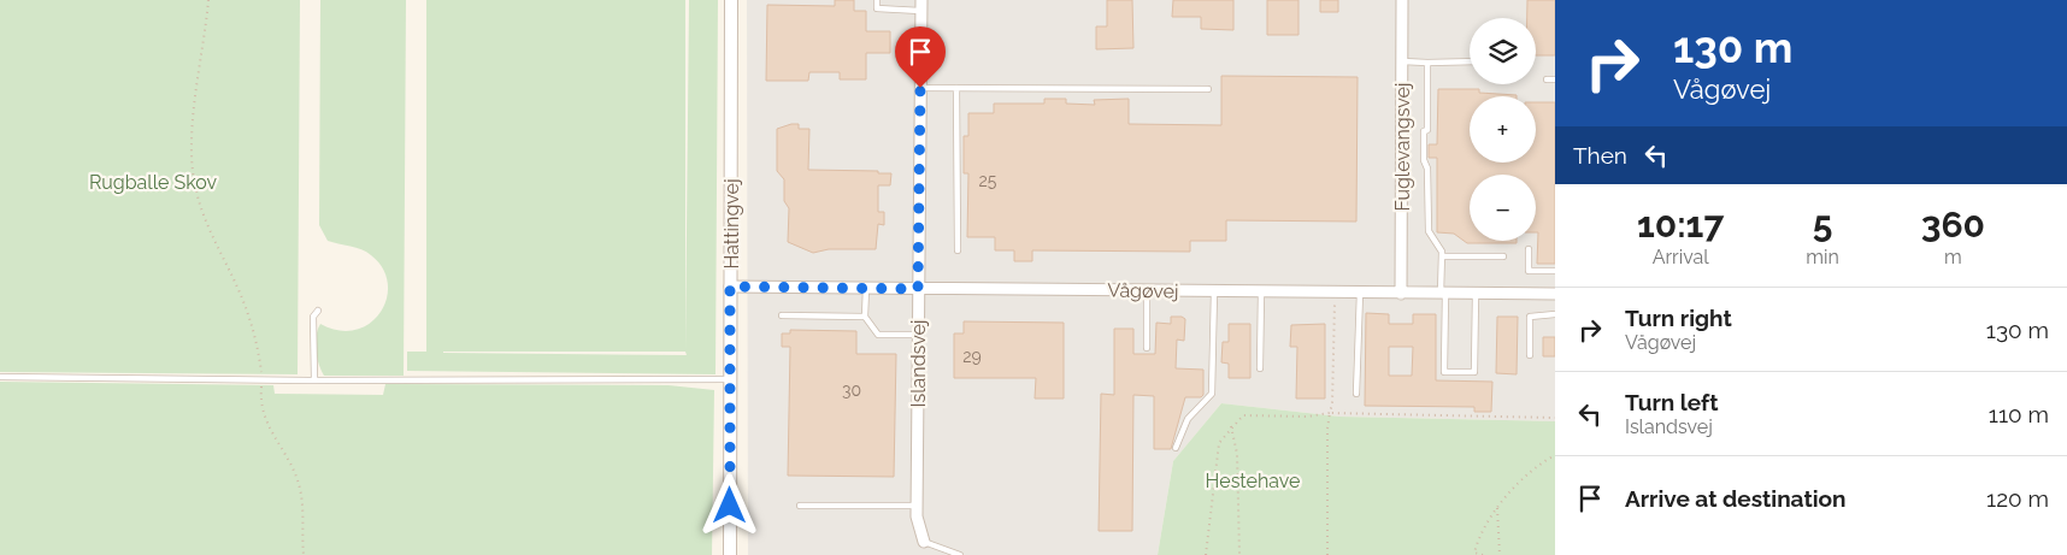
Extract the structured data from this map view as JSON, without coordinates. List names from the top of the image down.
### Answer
{
  "streets": {
    "street": [
      "Fuglevangsvej",
      "Hattingvej",
      "Vågøvej",
      "Islandsvej"
    ]
  },
  "crossings": [
    ["Fuglevangsvej", "Vågøvej"],
    ["Hattingvej", "Vågøvej"],
    ["Vågøvej", "Islandsvej"]
  ],
  "parks": ["Rugballe Skov", "Hestehave"],
  "house_numbers": ["25", "29", "30"],
  "page": {
    "turn": ["130 m", "Vågøvej"],
    "map_buttons": ["+", "−"],
    "then": "Then",
    "eta": [
      "10:17",
      "Arrival",
      "5",
      "min",
      "360",
      "m"
    ],
    "list": [
      {
        "name": "Turn right",
        "note": "Vågøvej",
        "value": "130 m"
      },
      {
        "name": "Turn left",
        "note": "Islandsvej",
        "value": "110 m"
      },
      {
        "name": "Arrive at destination",
        "value": "120 m"
      }
    ]
  }
}
